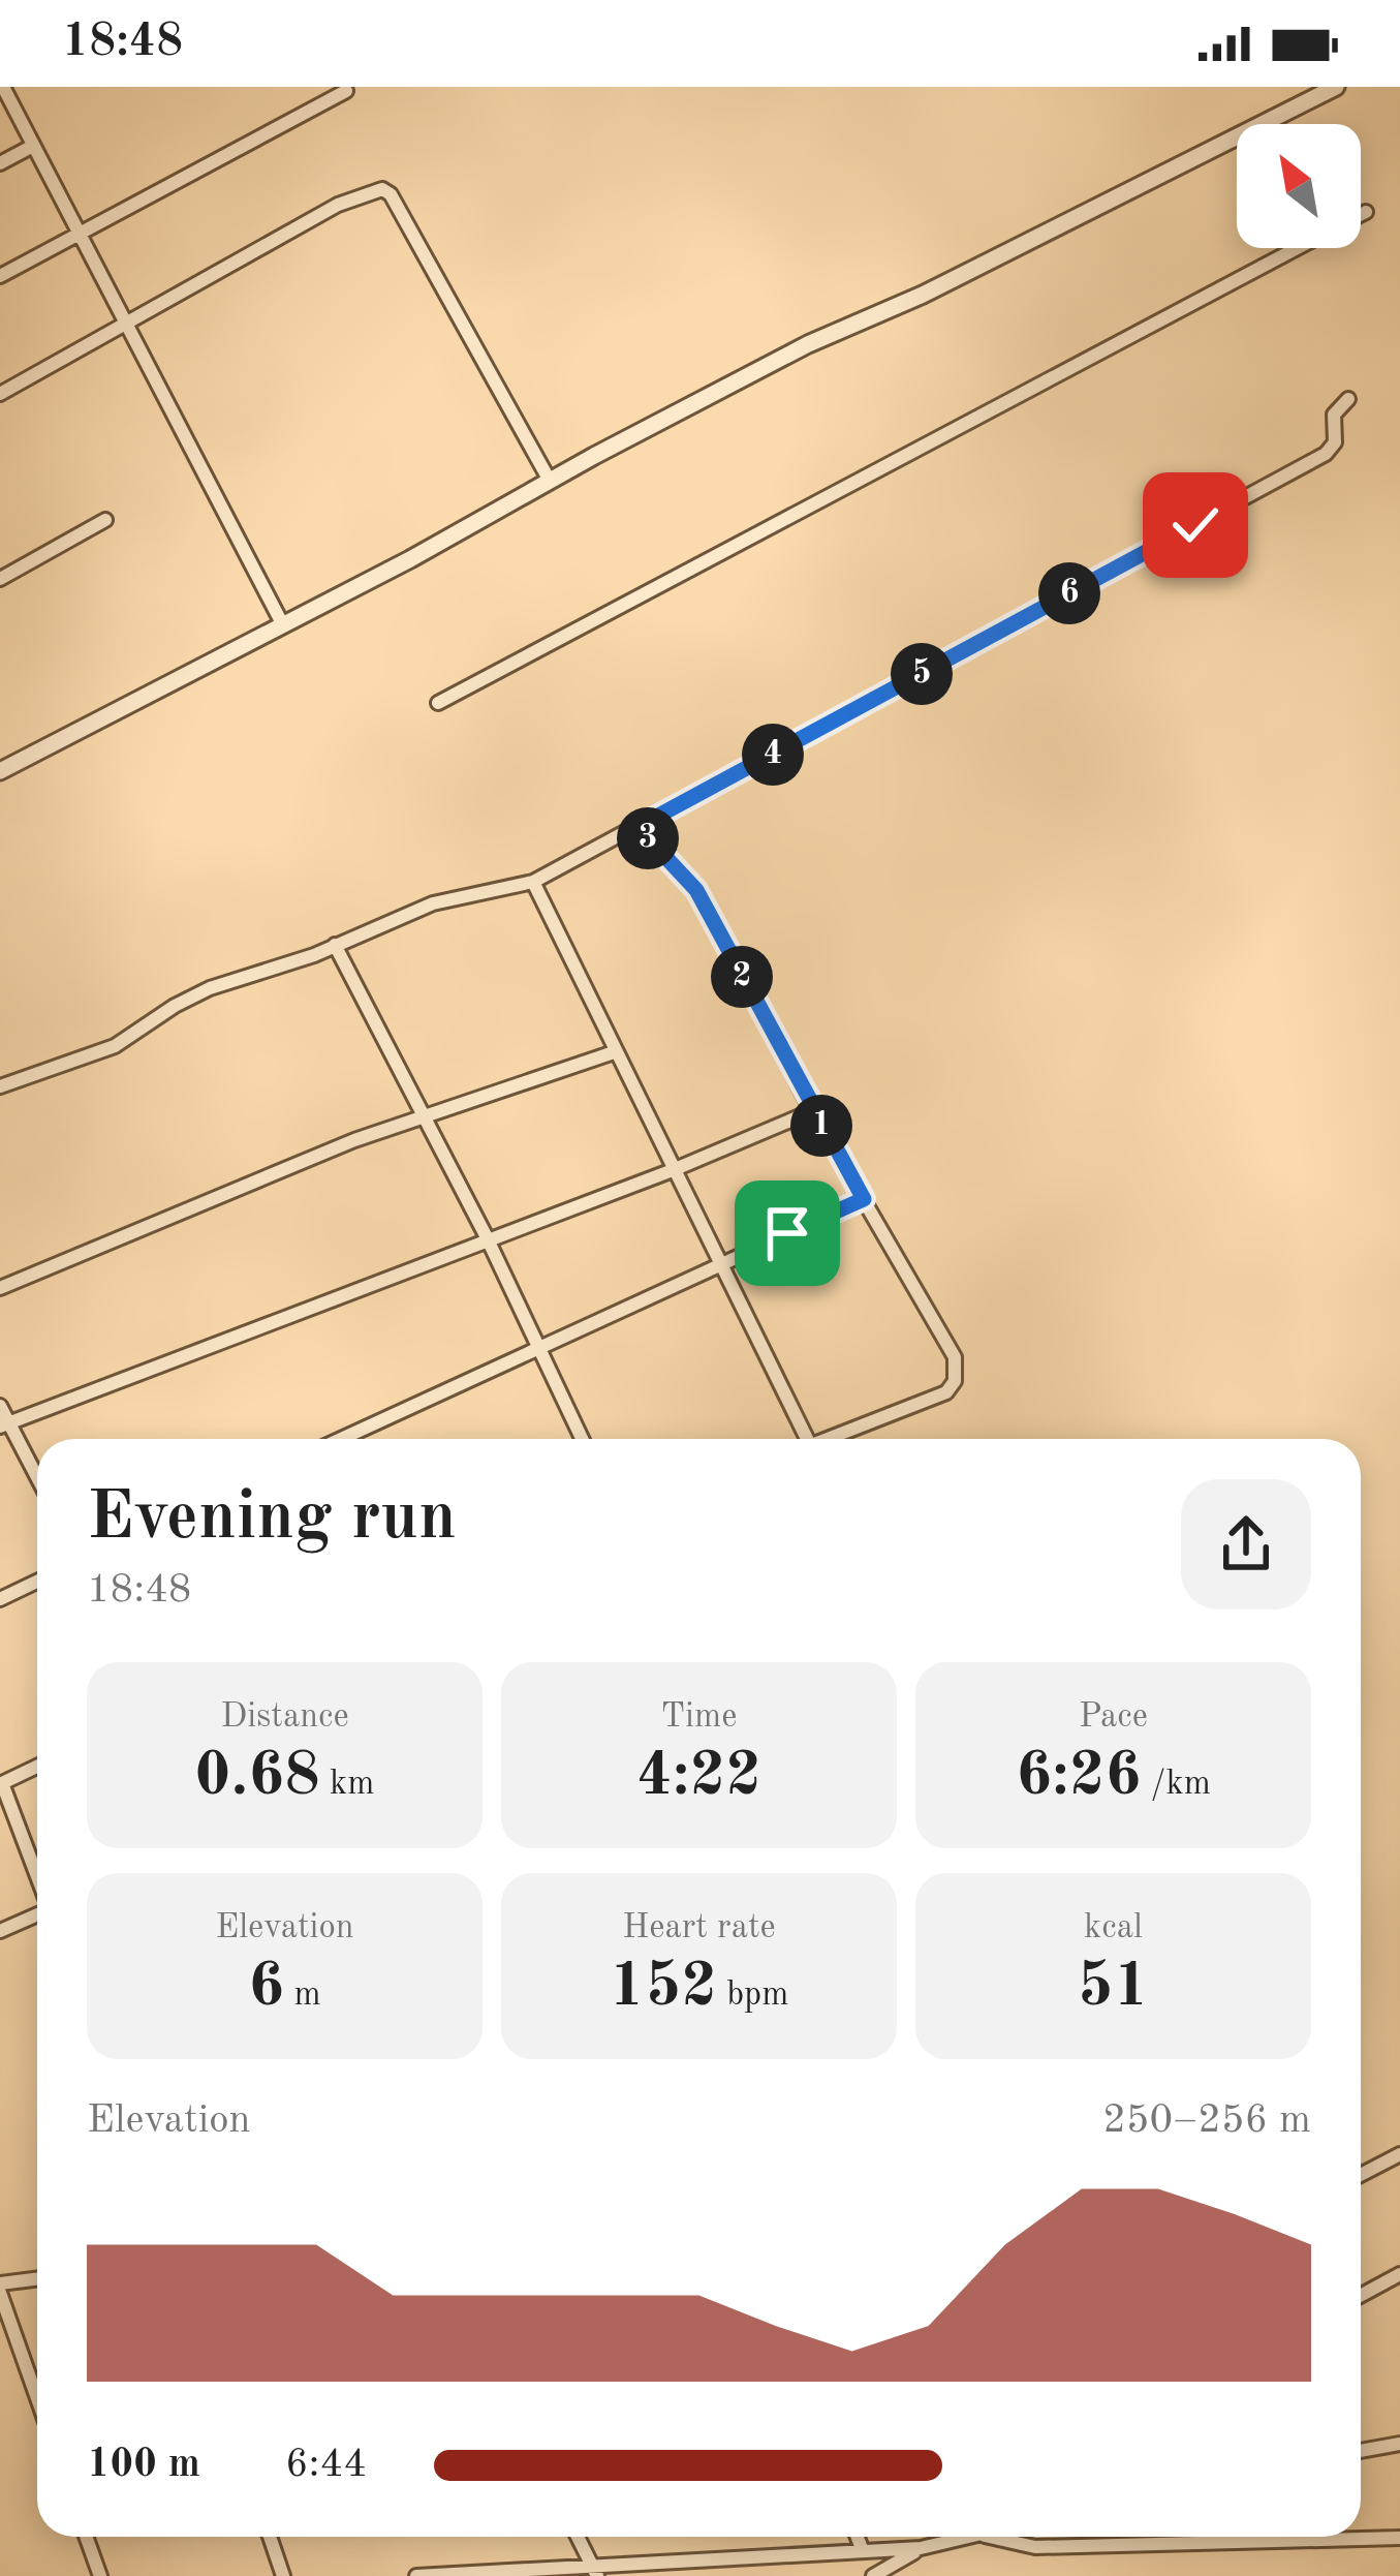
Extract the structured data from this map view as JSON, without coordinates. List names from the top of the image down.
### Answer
{
  "north": "top left",
  "page": {
    "status": "18:48",
    "pins": [
      "6",
      "5",
      "4",
      "3",
      "2",
      "1"
    ],
    "heading": ["Evening run", "18:48"],
    "stats": [
      ["Distance", "0.68 km"],
      ["Time", "4:22"],
      ["Pace", "6:26 /km"],
      ["Elevation", "6 m"],
      ["Heart rate", "152 bpm"],
      ["kcal", "51"]
    ],
    "chart": ["Elevation", "250–256 m"],
    "list": [
      {
        "name": "100 m",
        "note": "6:44"
      }
    ]
  }
}
